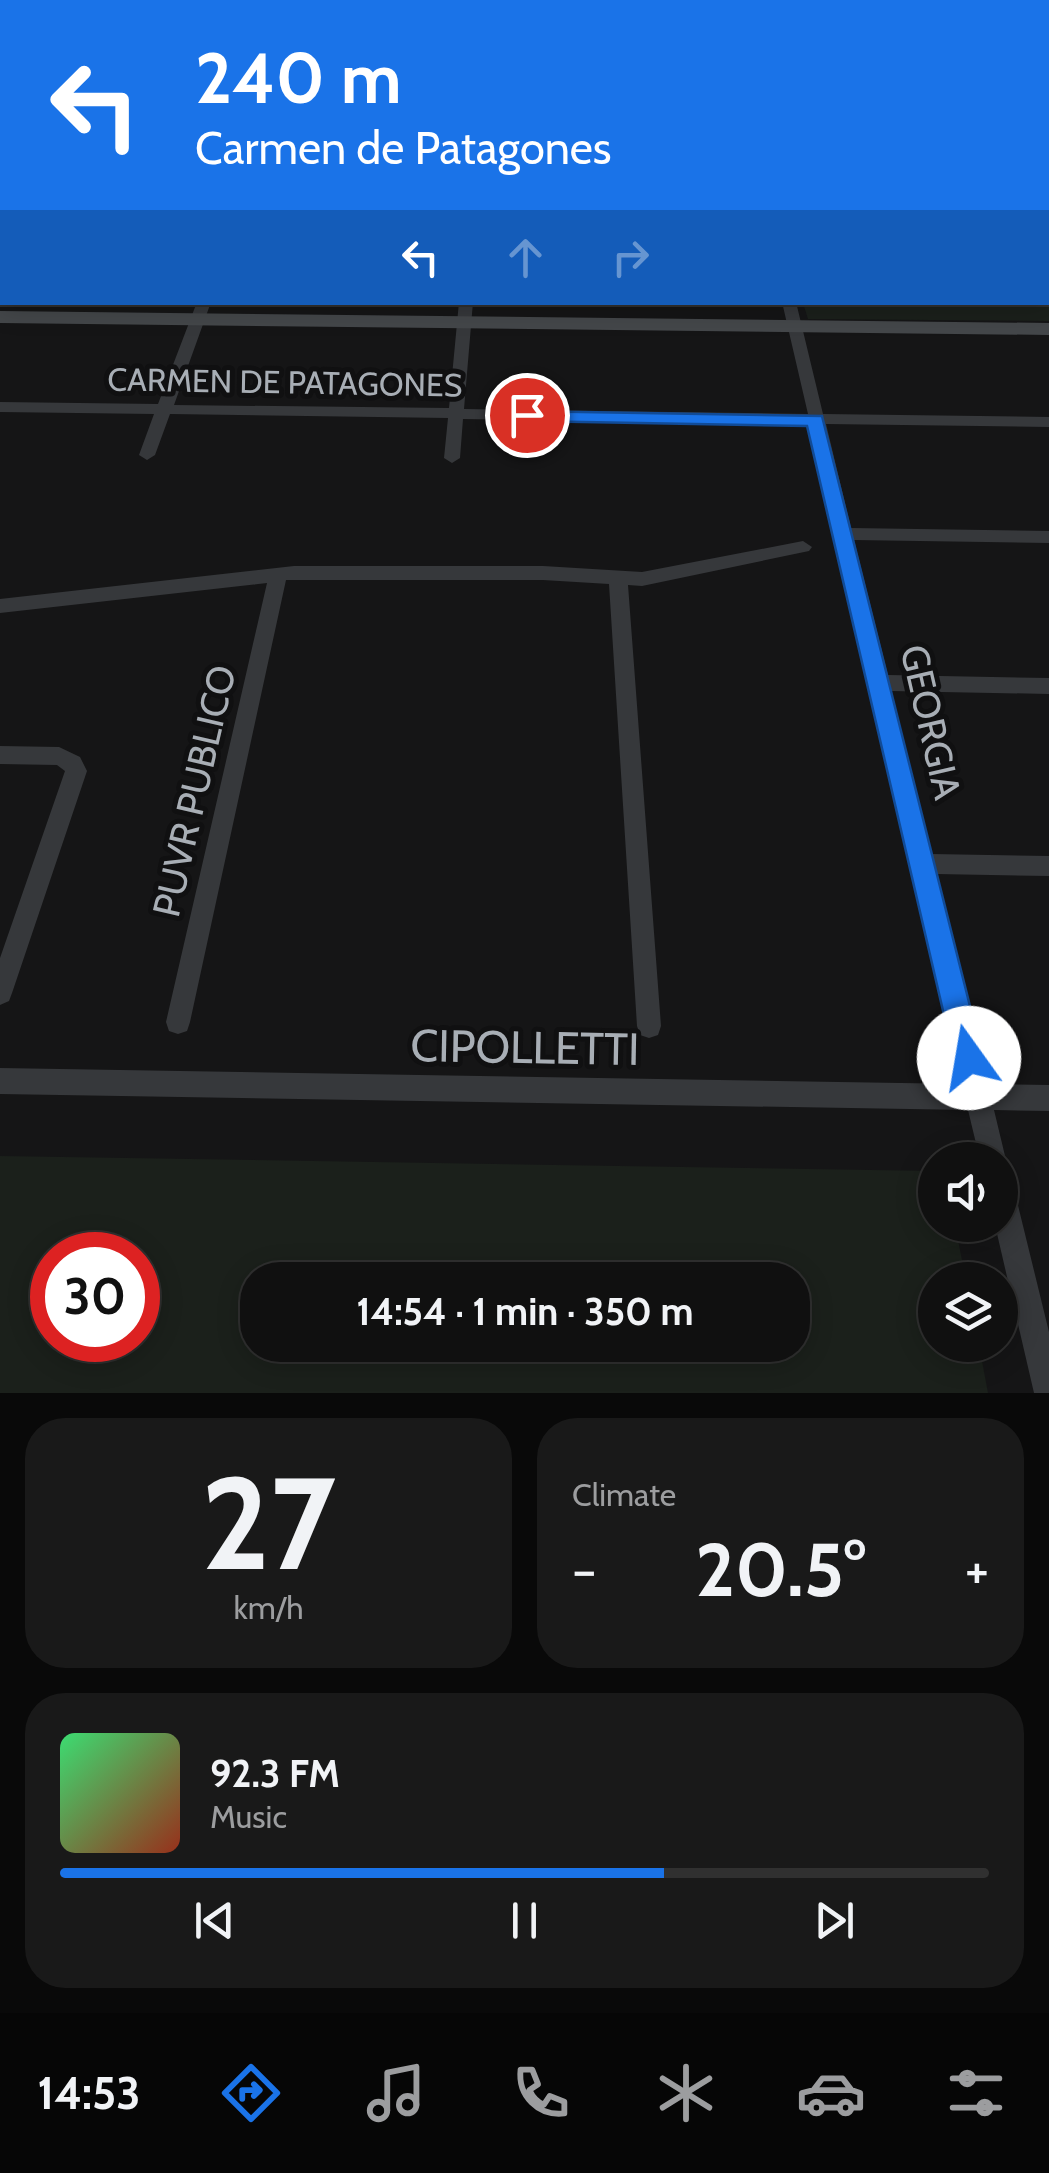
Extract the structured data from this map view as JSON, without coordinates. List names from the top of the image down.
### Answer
{
  "streets": {
    "street": [
      "CARMEN DE PATAGONES",
      "GEORGIA",
      "PUVR PUBLICO",
      "CIPOLLETTI"
    ]
  },
  "crossings": [
    ["CARMEN DE PATAGONES", "GEORGIA"],
    ["GEORGIA", "CIPOLLETTI"]
  ],
  "page": {
    "turn": ["240 m", "Carmen de Patagones"],
    "limit": "30",
    "trip": "14:54 · 1 min · 350 m",
    "tile": [
      ["27", "km/h"],
      "Climate"
    ],
    "heat": ["−", "20.5°", "+"],
    "song": ["92.3 FM", "Music"],
    "tabs": "14:53"
  }
}
